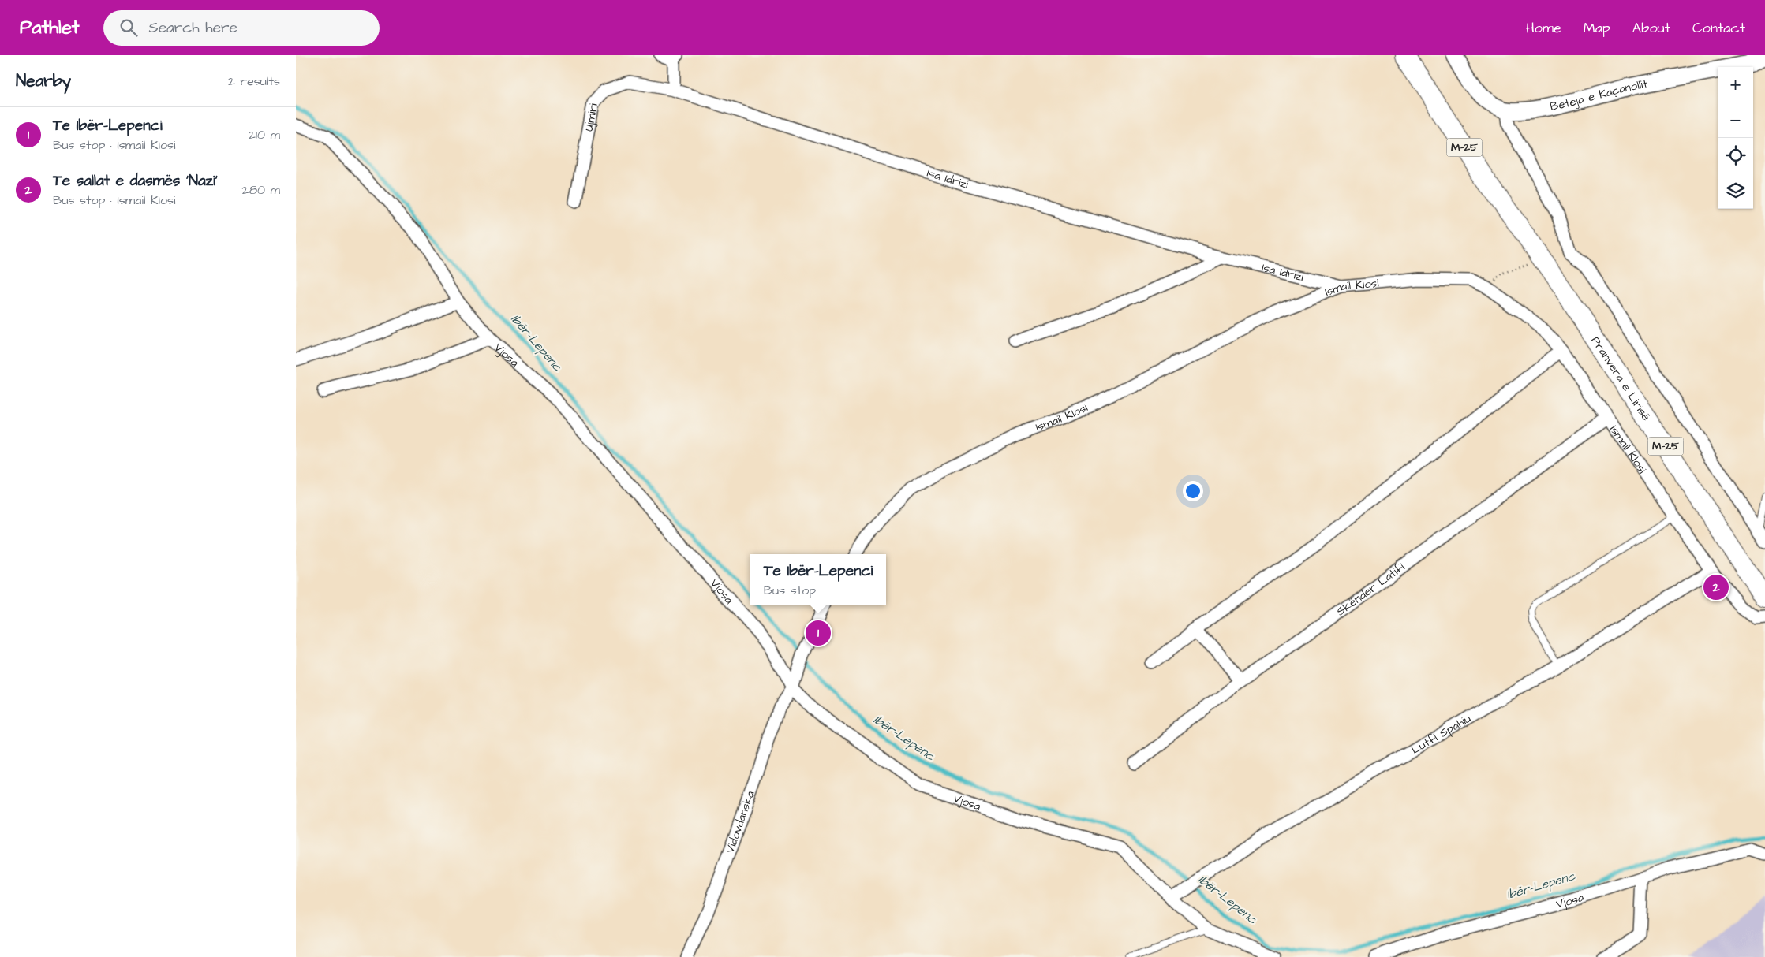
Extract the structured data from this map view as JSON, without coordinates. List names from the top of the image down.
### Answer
{
  "streets": {
    "main road": ["M-25", "Pranvera e Lirisë"],
    "street": [
      "Beteja e Kaçanollit",
      "Ujmiri",
      "Isa Idrizi",
      "Ismail Klosi",
      "Vjosa",
      "Skënder Latifi",
      "Lutfi Spahiu",
      "Vidovdanska"
    ]
  },
  "crossings": [
    ["Ujmiri", "Isa Idrizi"],
    ["Isa Idrizi", "Ismail Klosi"],
    ["Ismail Klosi", "Skënder Latifi"],
    ["Ismail Klosi", "Lutfi Spahiu"],
    ["Vjosa", "Lutfi Spahiu"],
    ["Vjosa", "Vidovdanska"]
  ],
  "water": ["Ibër-Lepenc"],
  "page": {
    "header": "Pathlet",
    "search": "Search here",
    "nav": [
      "Home",
      "Map",
      "About",
      "Contact"
    ],
    "heading": ["Nearby", "2 results"],
    "map_buttons": ["+", "−"],
    "list": [
      {
        "mark": "1",
        "name": "Te Ibër-Lepenci",
        "note": "Bus stop · Ismail Klosi",
        "value": "210 m"
      },
      {
        "mark": "2",
        "name": "Te sallat e dasmës 'Nazi'",
        "note": "Bus stop · Ismail Klosi",
        "value": "280 m"
      }
    ],
    "popup": ["Te Ibër-Lepenci", "Bus stop"],
    "pins": ["2", "1"]
  }
}
